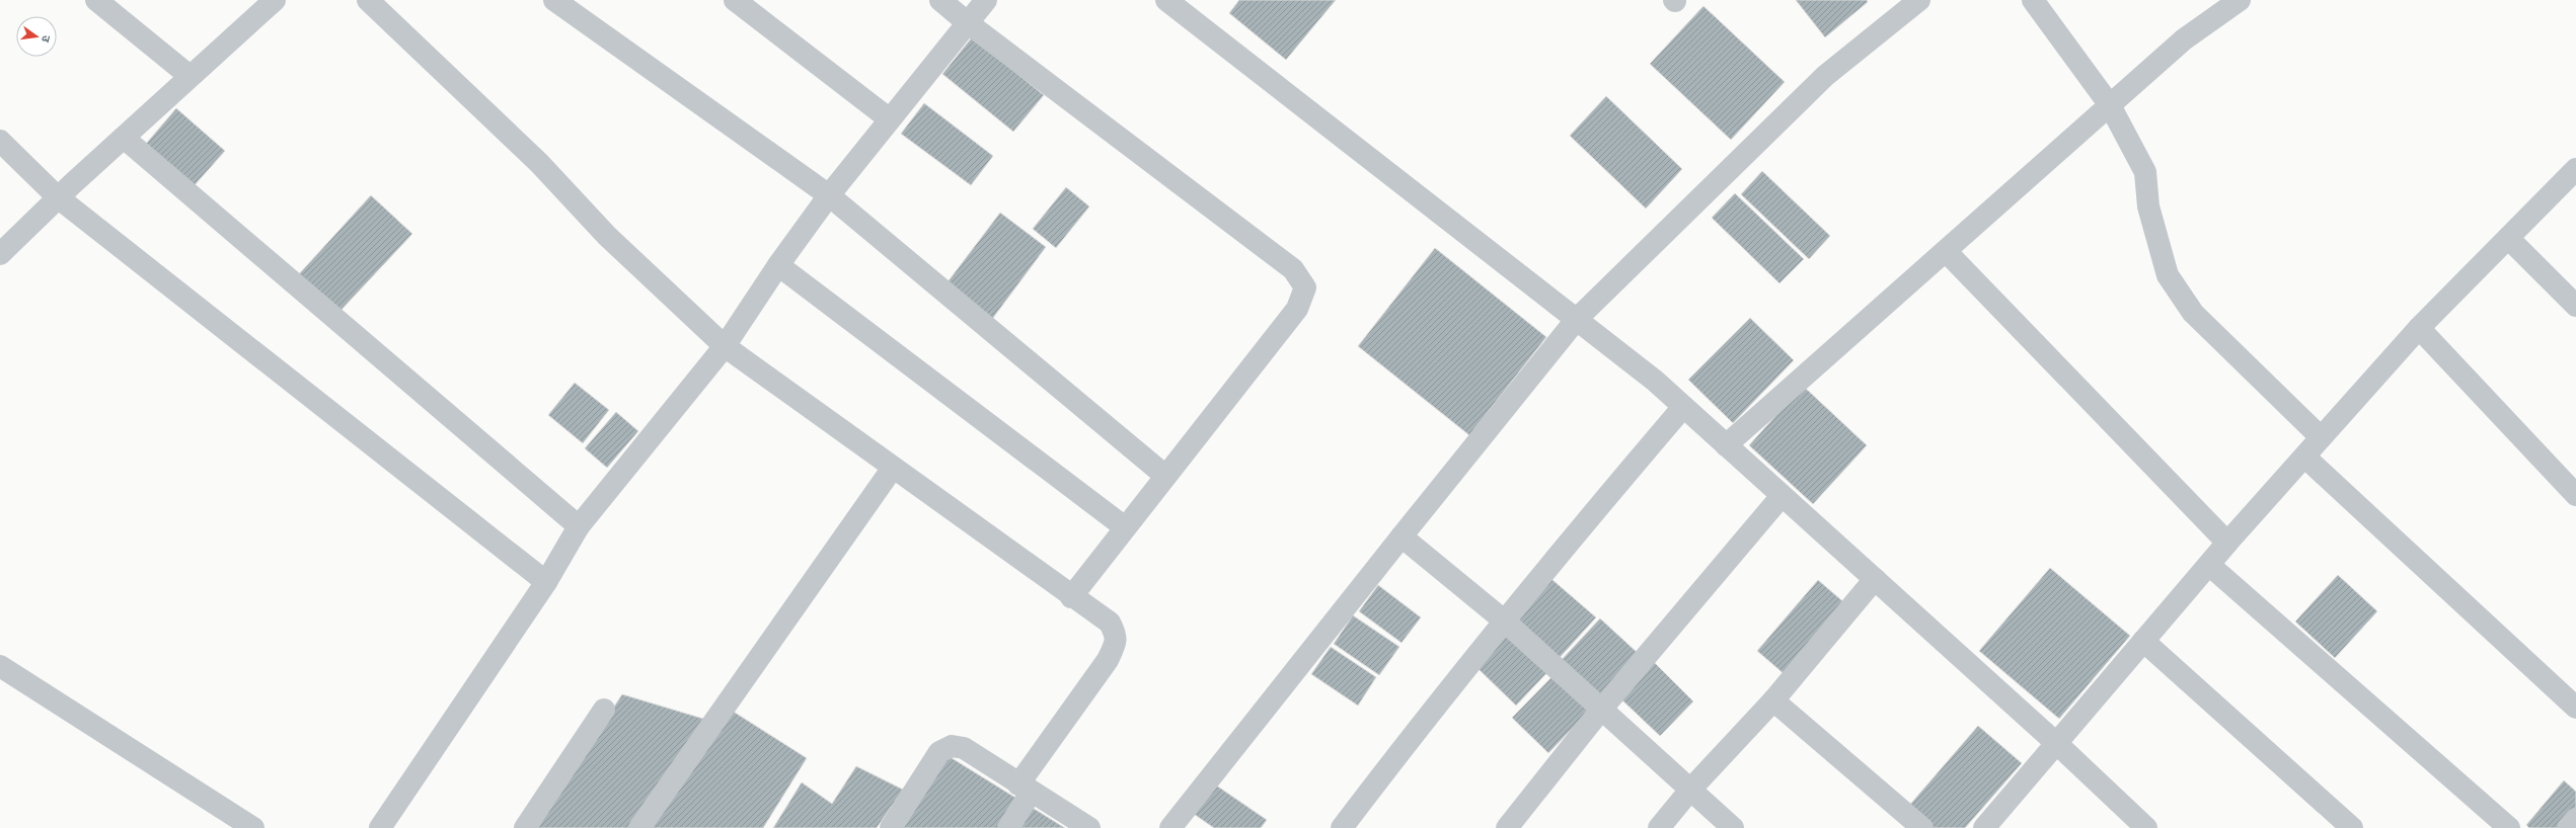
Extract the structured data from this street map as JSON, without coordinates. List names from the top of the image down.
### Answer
{
  "north": "right"
}
